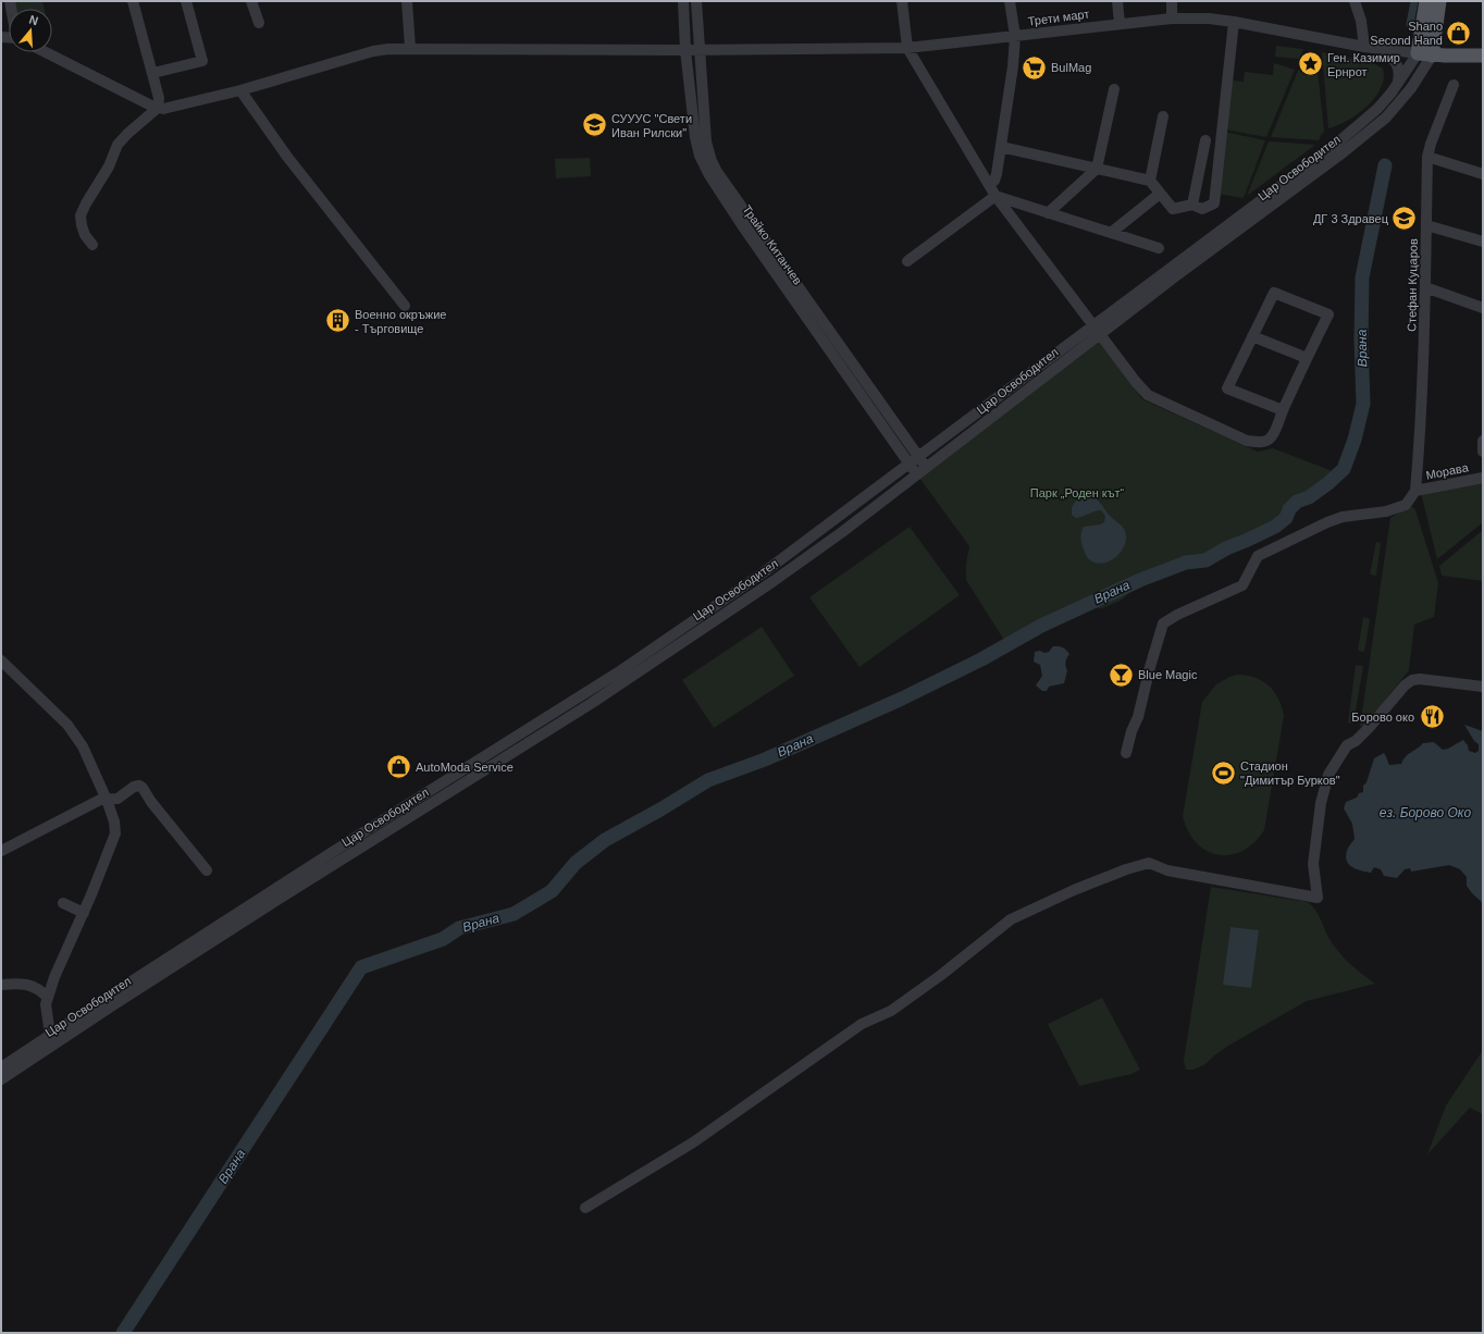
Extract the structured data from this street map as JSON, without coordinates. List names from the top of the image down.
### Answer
{
  "streets": {
    "street": [
      "Трети март",
      "Цар Освободител",
      "Трайко Китанчев",
      "Стефан Куцаров",
      "Морава"
    ]
  },
  "crossings": [
    ["Трети март", "Цар Освободител"],
    ["Трети март", "Трайко Китанчев"],
    ["Цар Освободител", "Трайко Китанчев"],
    ["Стефан Куцаров", "Морава"]
  ],
  "water": ["Врана", "ез. Борово Око"],
  "parks": ["Парк „Роден кът“"],
  "places": {
    "shop": ["Shano Second Hand", "AutoModa Service"],
    "place": ["Ген. Казимир Ернрот"],
    "supermarket": ["BulMag"],
    "school or university": ["СУУУС \"Свети Иван Рилски\"", "ДГ 3 Здравец"],
    "building": ["Военно окръжие - Търговище"],
    "bar": ["Blue Magic"],
    "restaurant": ["Борово око"],
    "sports": ["Стадион \"Димитър Бурков\""]
  },
  "north": "top"
}
